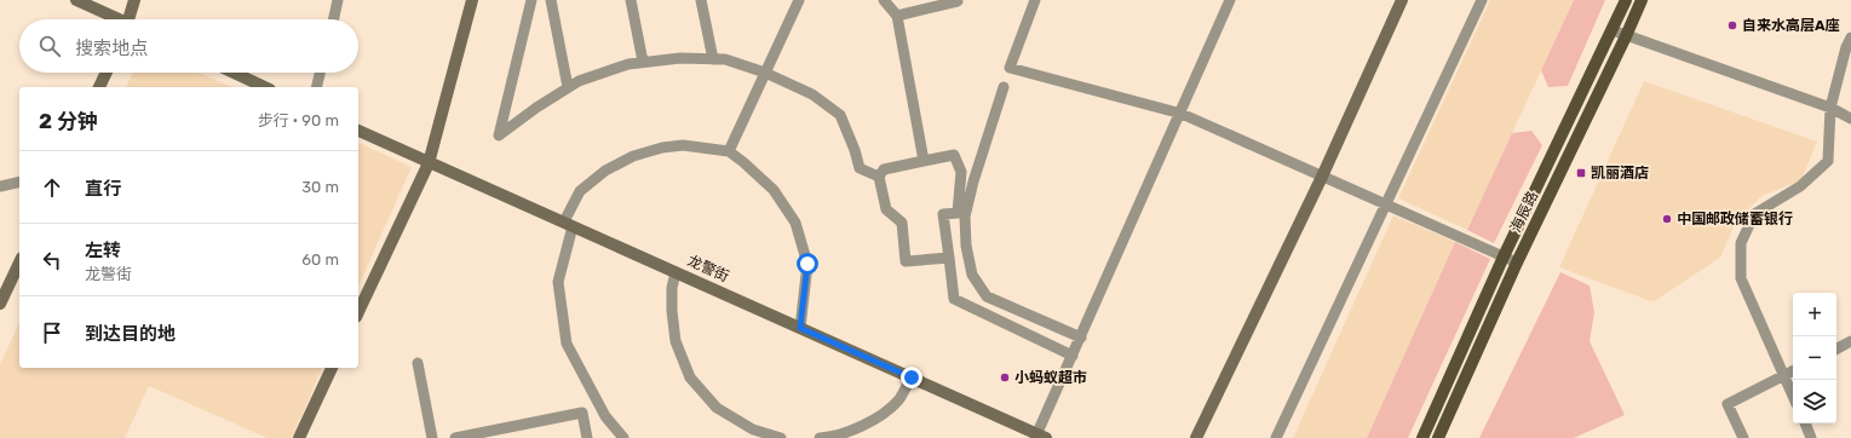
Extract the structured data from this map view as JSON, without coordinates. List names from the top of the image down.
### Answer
{
  "streets": {
    "main road": ["海辰路"],
    "street": ["龙警街"]
  },
  "places": {
    "other": ["自来水高层A座", "中国邮政储蓄银行", "小蚂蚁超市"],
    "transit": ["凯丽酒店"]
  },
  "page": {
    "search": "搜索地点",
    "heading": ["2 分钟", "步行 · 90 m"],
    "list": [
      ["直行", "30 m"],
      ["左转", "龙警街", "60 m"],
      "到达目的地"
    ],
    "map_buttons": ["+", "−"]
  }
}
